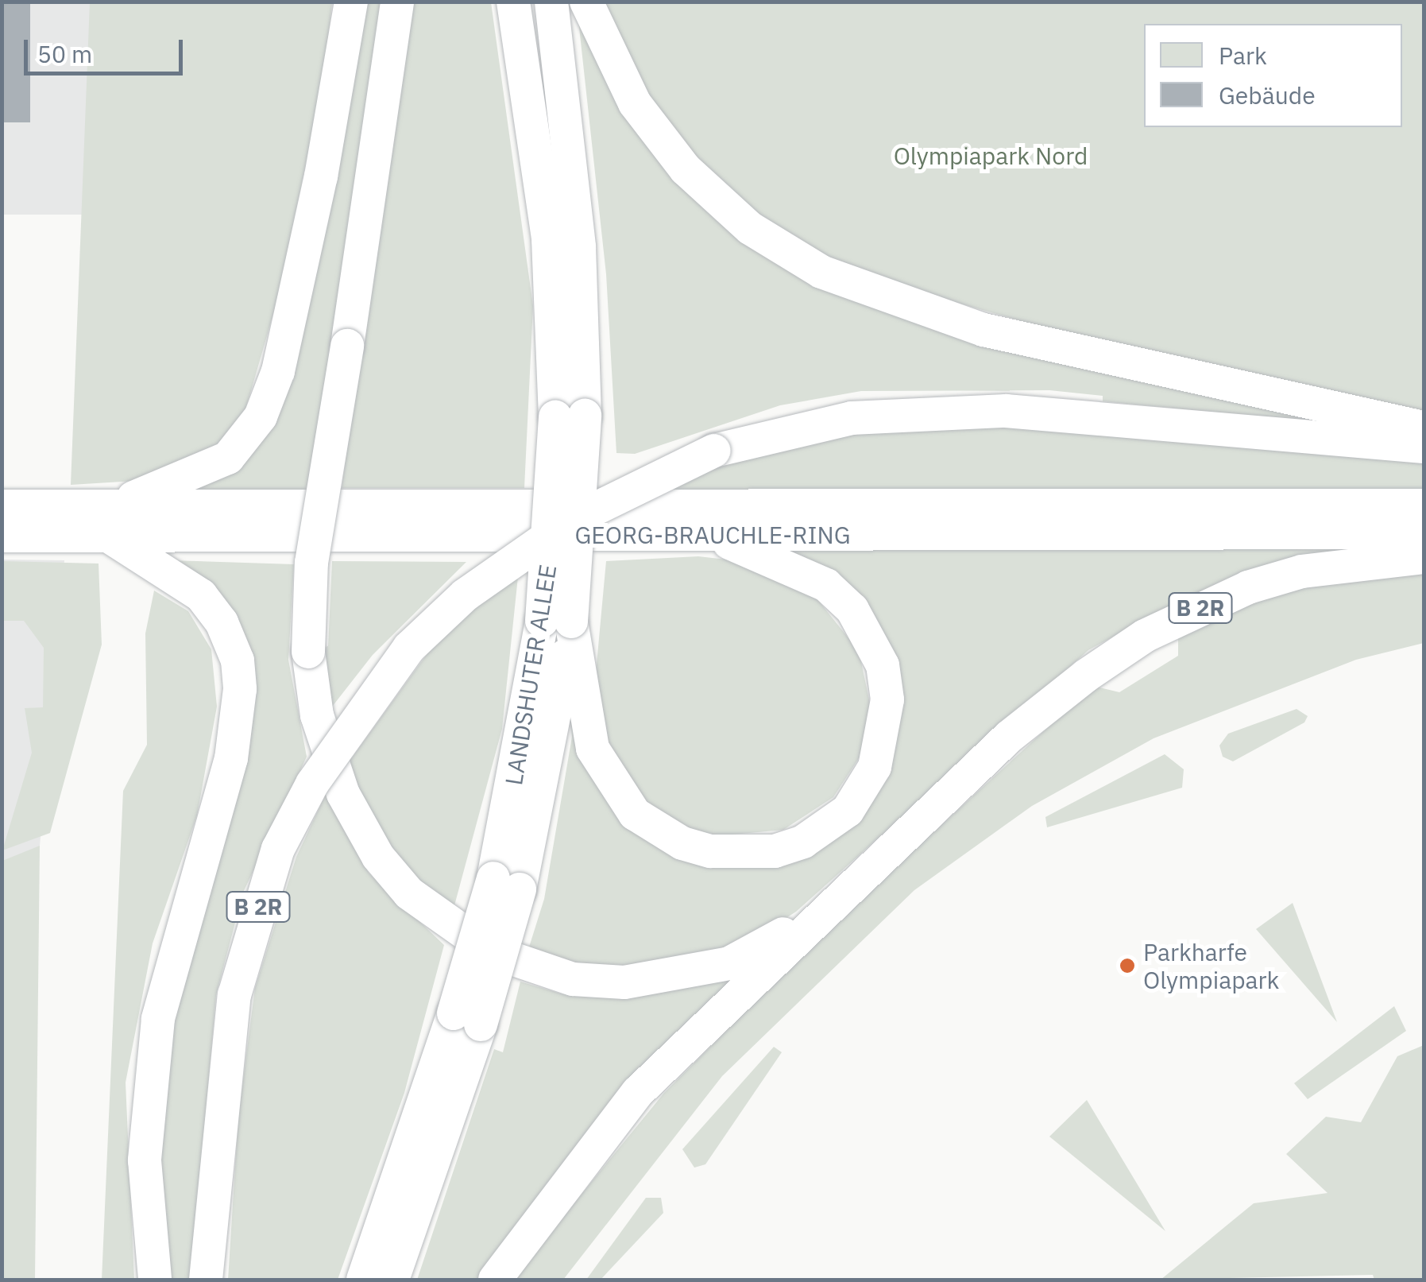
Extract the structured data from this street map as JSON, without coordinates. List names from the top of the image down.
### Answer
{
  "streets": {
    "highway": ["GEORG-BRAUCHLE-RING", "B 2R", "LANDSHUTER ALLEE"]
  },
  "parks": ["Olympiapark Nord"],
  "places": ["Parkharfe Olympiapark"],
  "legend": ["Park", "Gebäude"],
  "scale_bar": "50 m"
}
